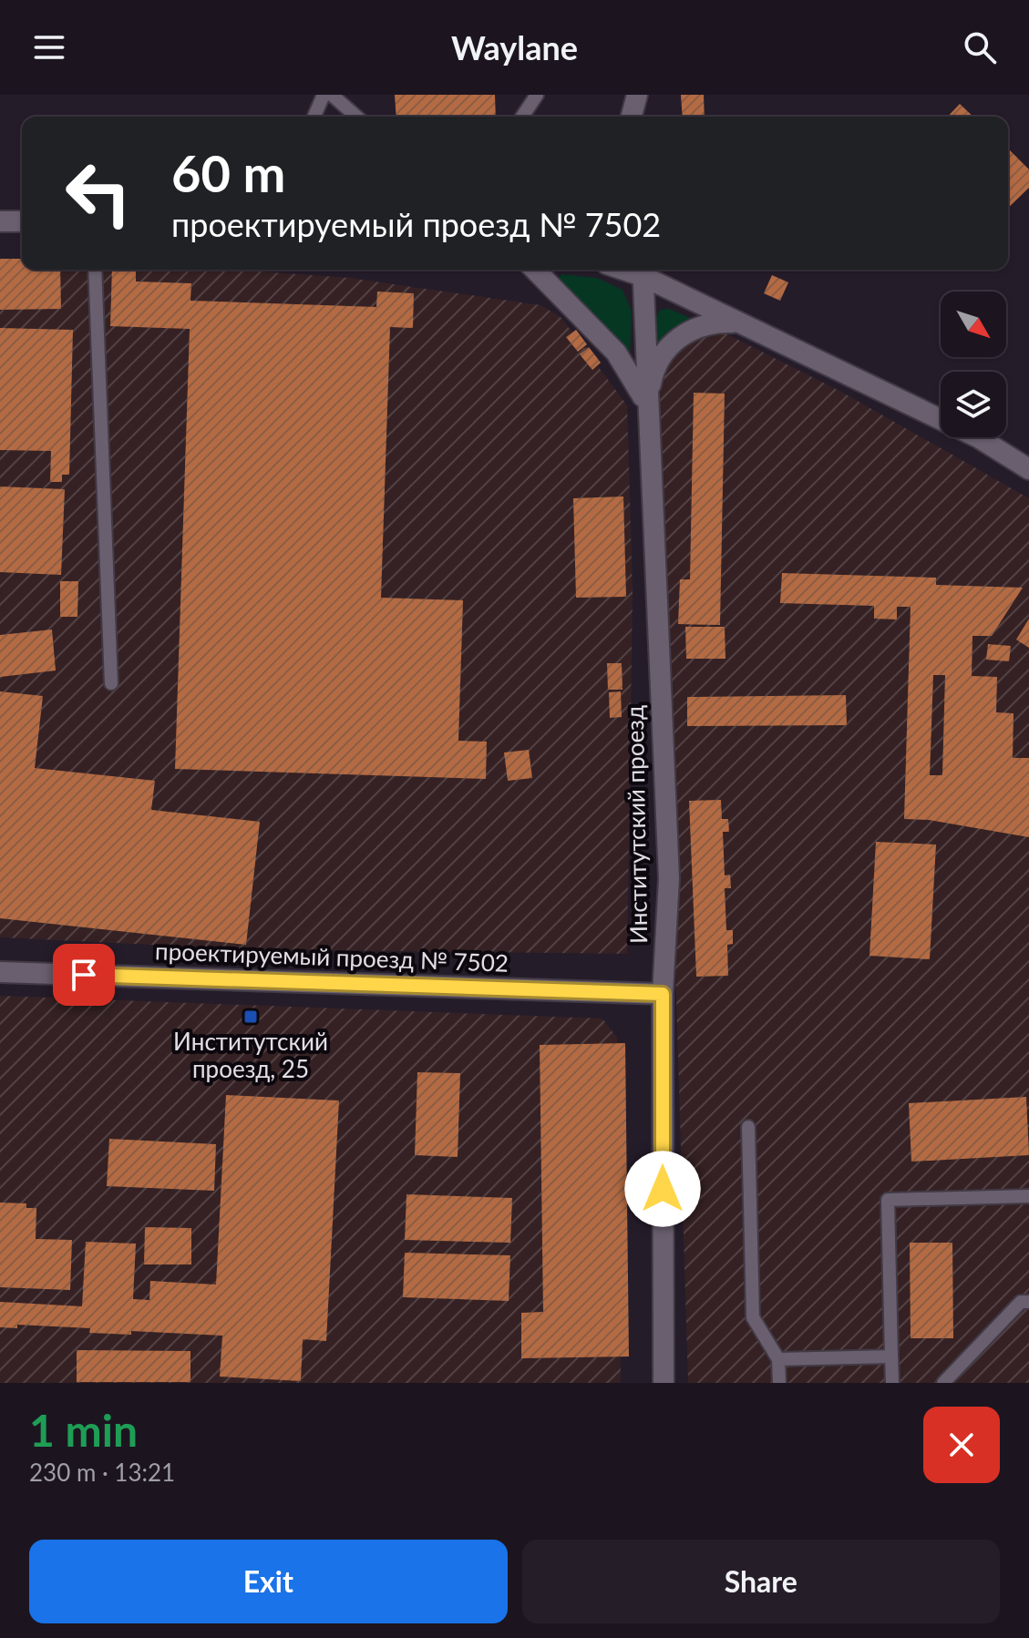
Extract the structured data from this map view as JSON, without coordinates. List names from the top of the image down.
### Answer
{
  "streets": {
    "street": ["Институтский проезд", "проектируемый проезд № 7502"]
  },
  "crossings": [
    ["Институтский проезд", "проектируемый проезд № 7502"]
  ],
  "places": {
    "transit": ["Институтский проезд, 25"]
  },
  "north": "bottom right",
  "page": {
    "header": "Waylane",
    "turn": ["60 m", "проектируемый проезд № 7502"],
    "heading": ["1 min", "230 m · 13:21"],
    "buttons": ["Exit", "Share"]
  }
}
